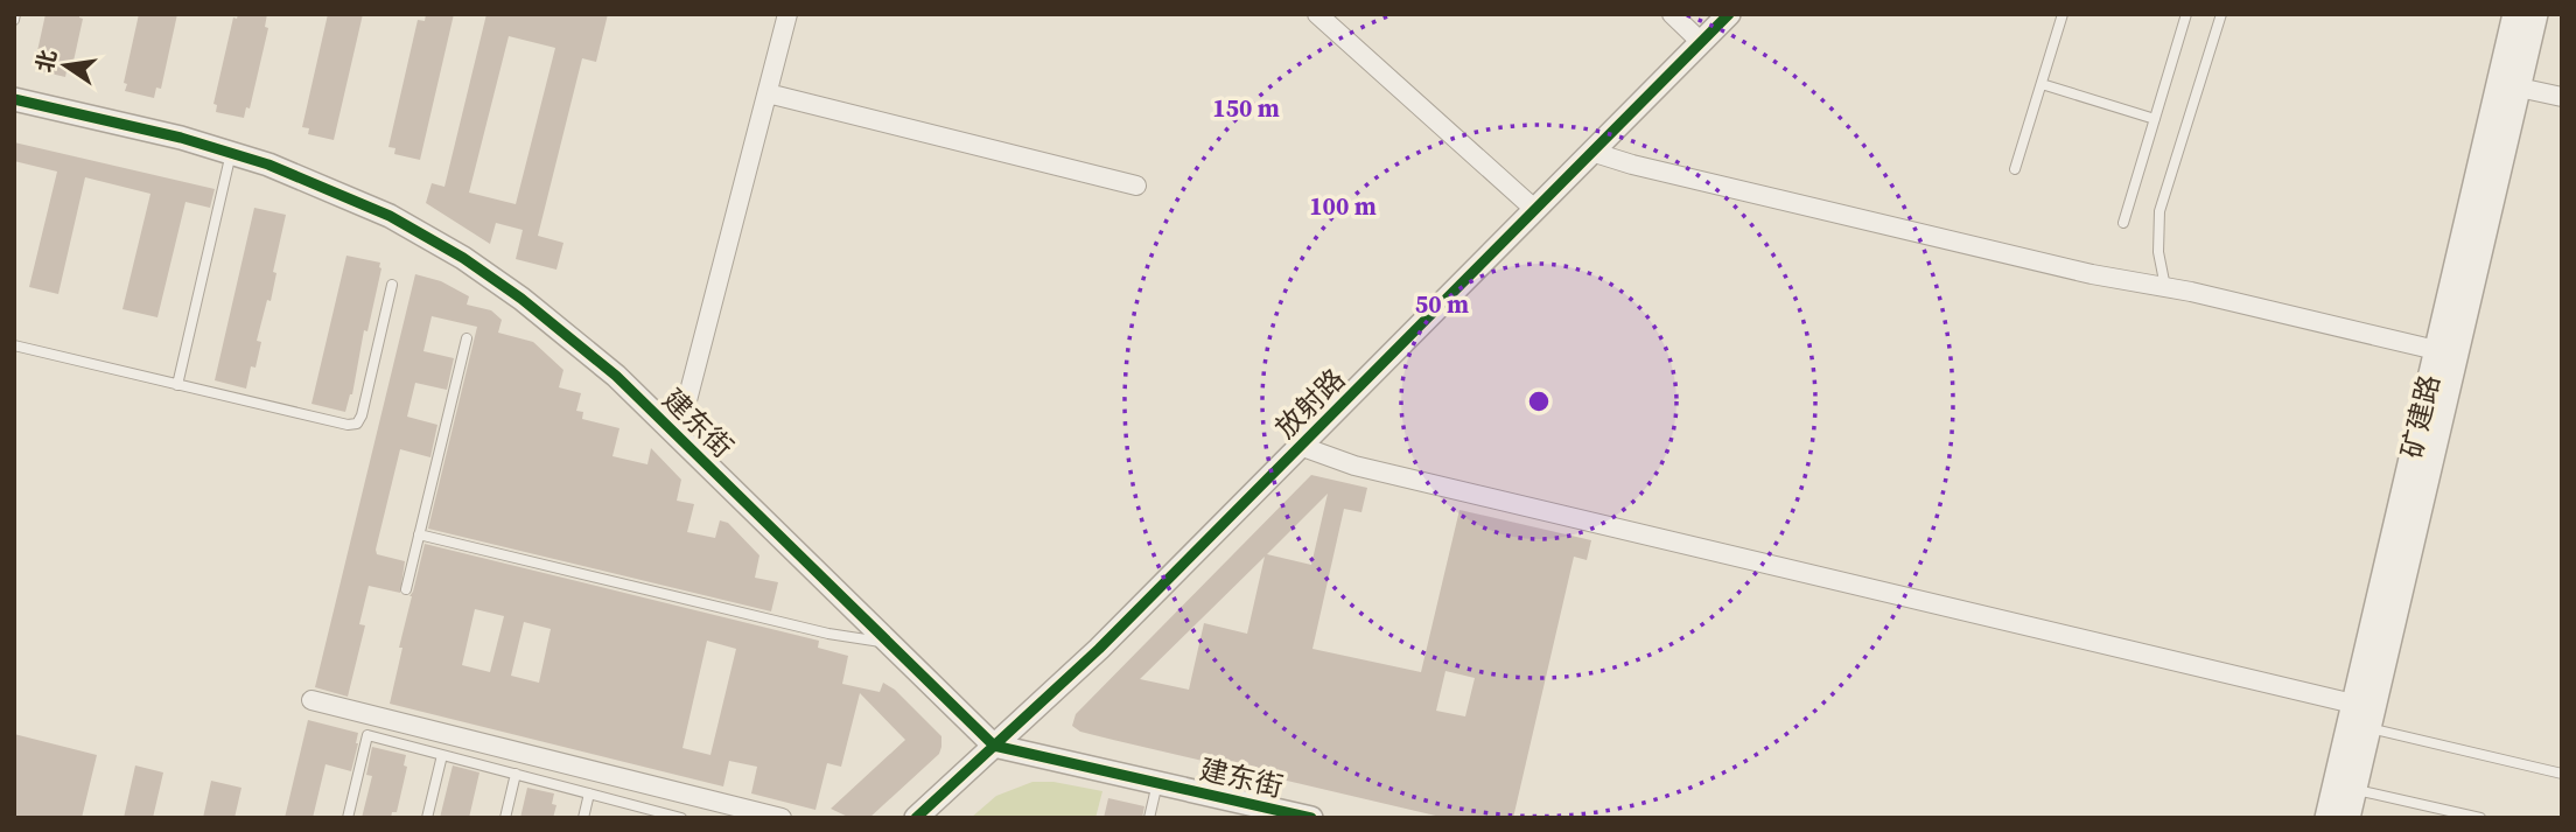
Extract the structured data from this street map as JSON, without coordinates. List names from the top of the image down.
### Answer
{
  "streets": {
    "street": ["放射路", "矿建路", "建东街"]
  },
  "crossings": [
    ["放射路", "建东街"]
  ],
  "north": "left",
  "rings": ["150 m", "100 m", "50 m"]
}
